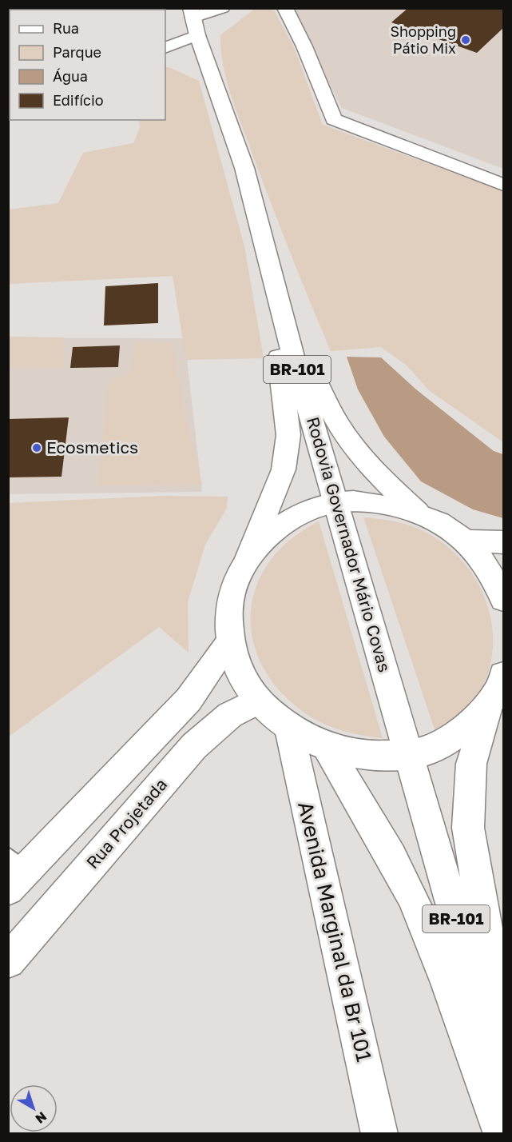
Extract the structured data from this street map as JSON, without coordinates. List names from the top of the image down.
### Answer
{
  "streets": {
    "main road": [
      "BR-101",
      "Rodovia Governador Mário Covas",
      "Rua Projetada",
      "Avenida Marginal da Br 101"
    ]
  },
  "places": ["Shopping Pátio Mix", "Ecosmetics"],
  "legend": [
    "Rua",
    "Parque",
    "Água",
    "Edifício"
  ],
  "north": "bottom right"
}
